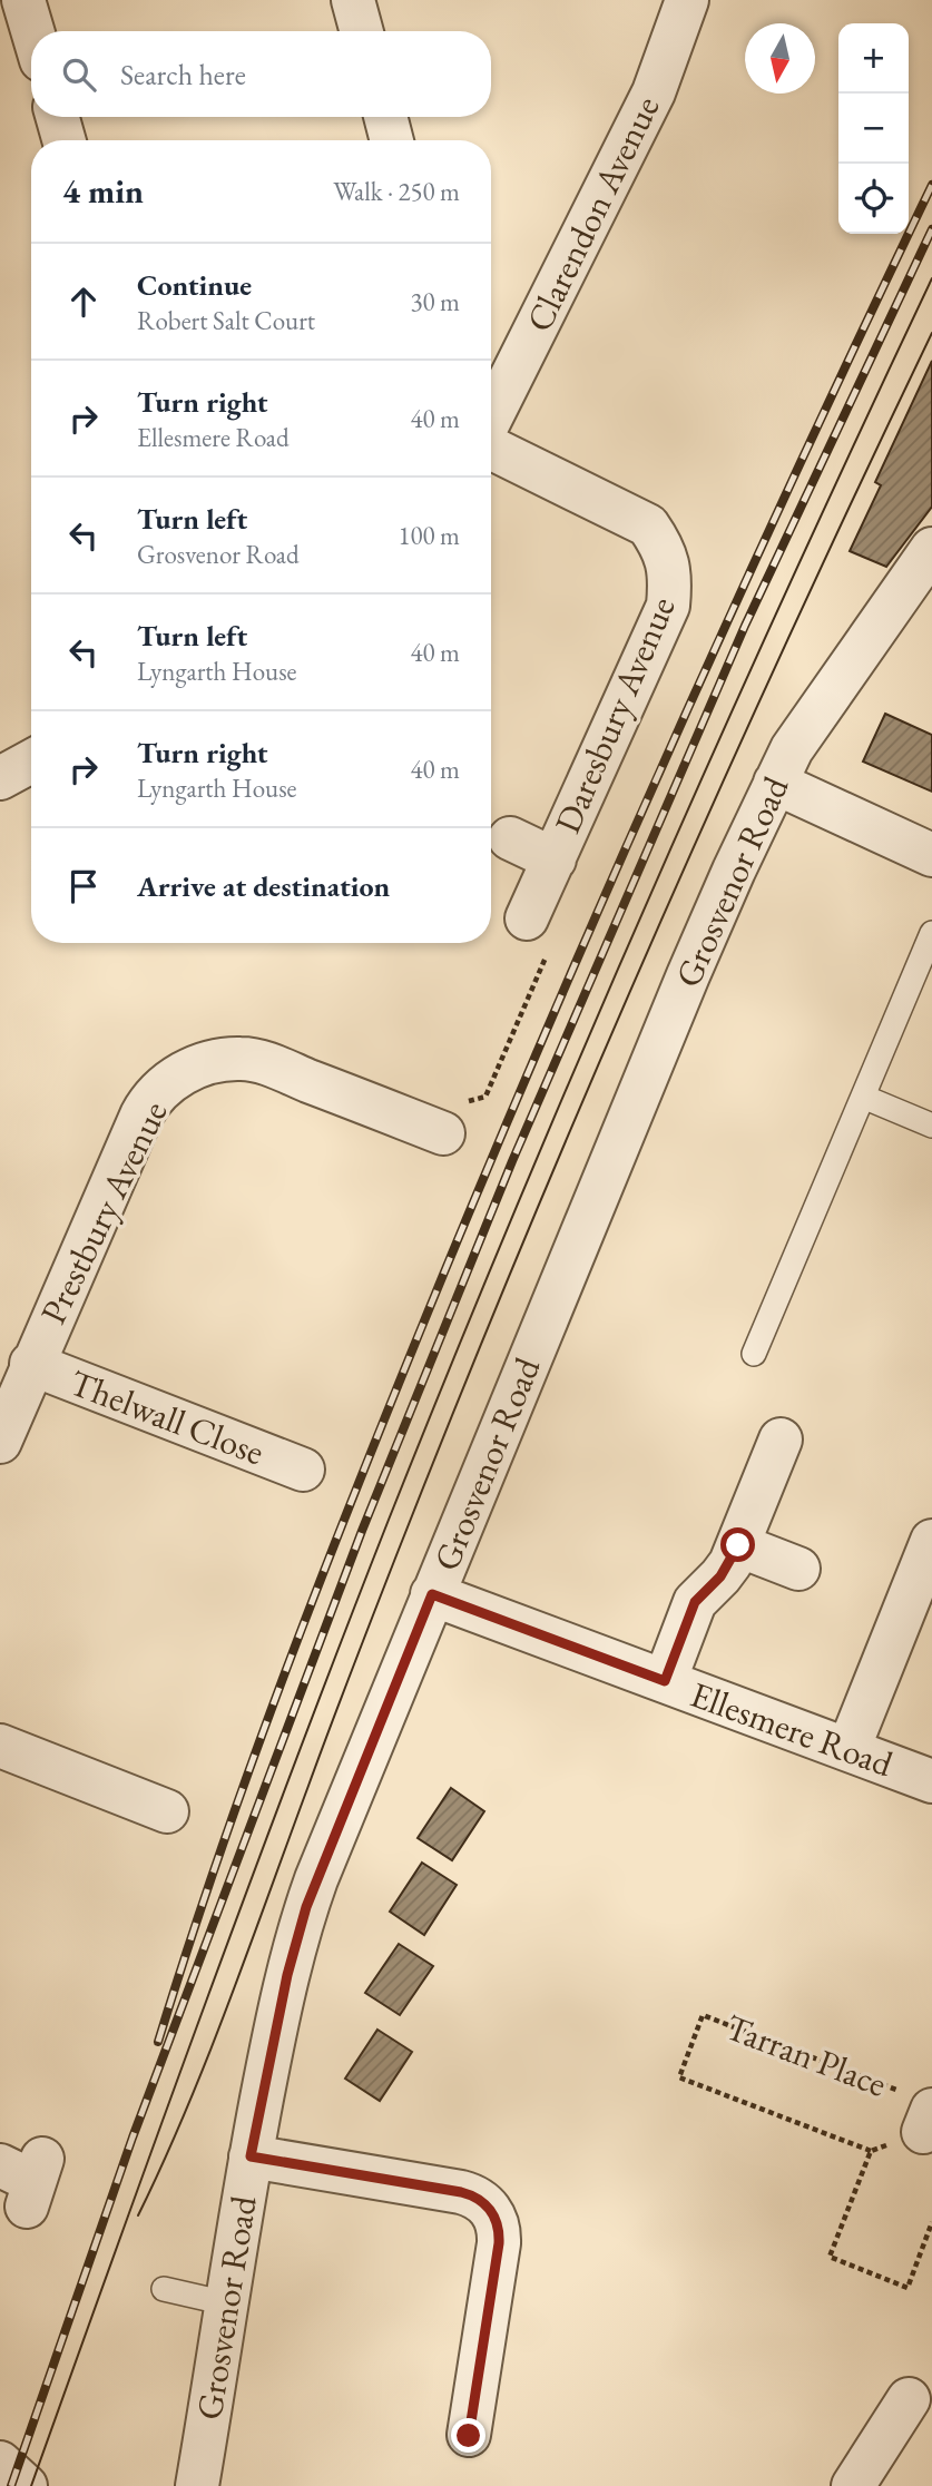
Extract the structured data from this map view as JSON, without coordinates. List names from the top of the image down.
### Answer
{
  "streets": {
    "street": [
      "Clarendon Avenue",
      "Daresbury Avenue",
      "Grosvenor Road",
      "Prestbury Avenue",
      "Thelwall Close",
      "Ellesmere Road"
    ],
    "path": ["Tarran Place"]
  },
  "crossings": [
    ["Grosvenor Road", "Ellesmere Road"],
    ["Prestbury Avenue", "Thelwall Close"]
  ],
  "north": "bottom",
  "page": {
    "map_buttons": ["+", "−"],
    "search": "Search here",
    "heading": ["4 min", "Walk · 250 m"],
    "list": [
      ["Continue", "Robert Salt Court", "30 m"],
      ["Turn right", "Ellesmere Road", "40 m"],
      ["Turn left", "Grosvenor Road", "100 m"],
      ["Turn left", "Lyngarth House", "40 m"],
      ["Turn right", "Lyngarth House", "40 m"],
      "Arrive at destination"
    ]
  }
}
